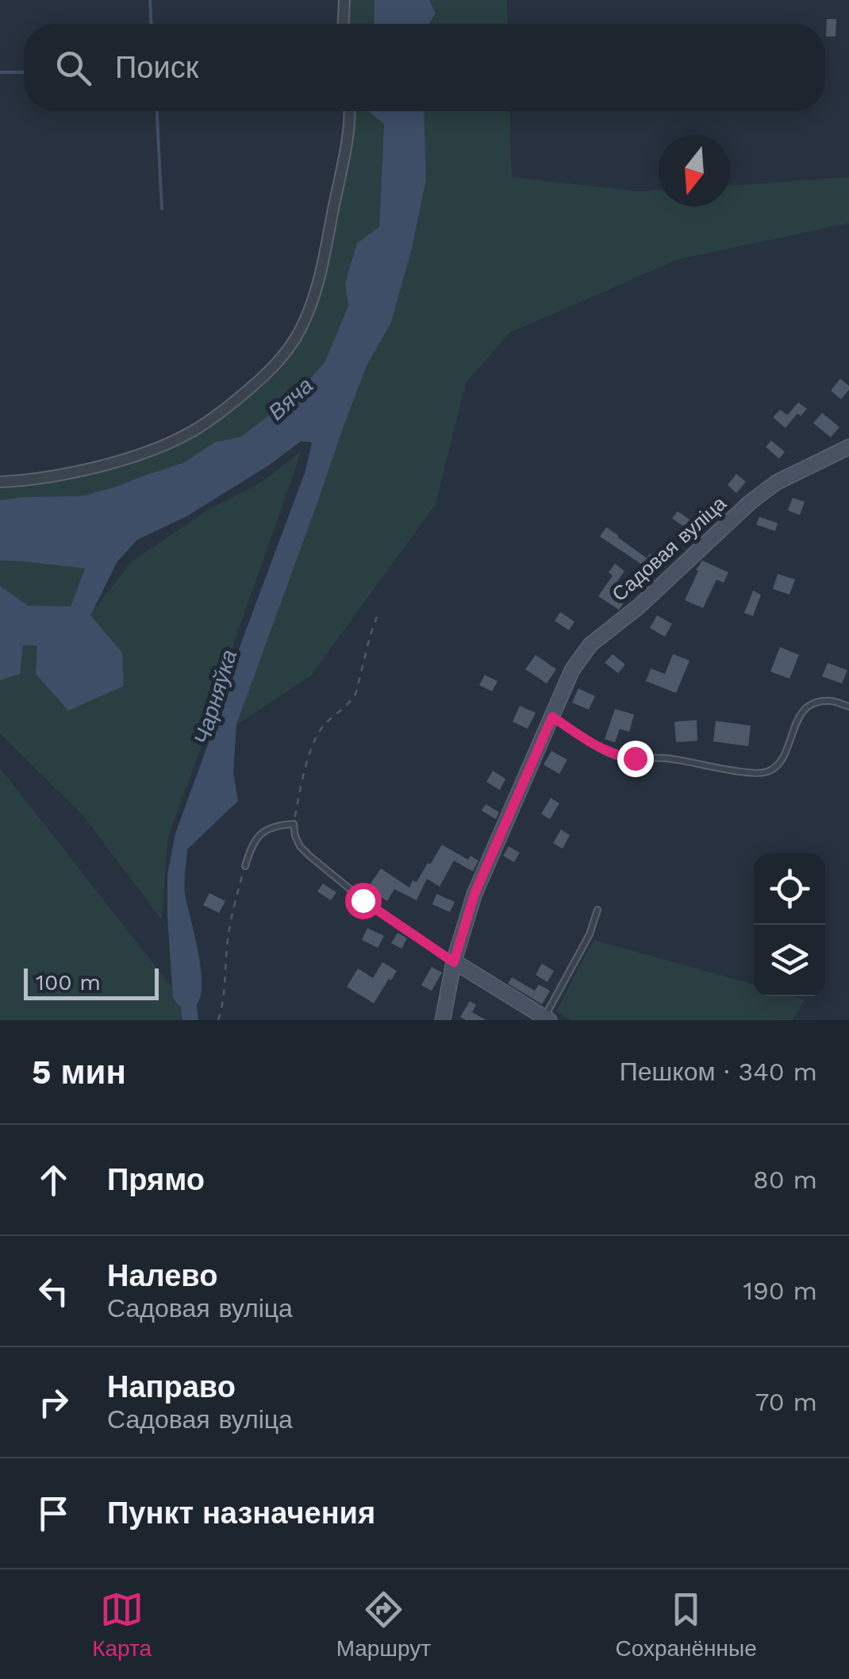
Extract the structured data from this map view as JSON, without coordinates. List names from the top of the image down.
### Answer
{
  "streets": {
    "street": ["Садовая вуліца"]
  },
  "water": ["Вяча", "Чарняўка"],
  "scale_bar": "100 m",
  "north": "bottom",
  "page": {
    "search": "Поиск",
    "scale": "100 m",
    "heading": ["5 мин", "Пешком · 340 m"],
    "list": [
      ["Прямо", "80 m"],
      ["Налево", "Садовая вуліца", "190 m"],
      ["Направо", "Садовая вуліца", "70 m"],
      "Пункт назначения"
    ],
    "nav": ["Карта", "Маршрут", "Сохранённые"]
  }
}
